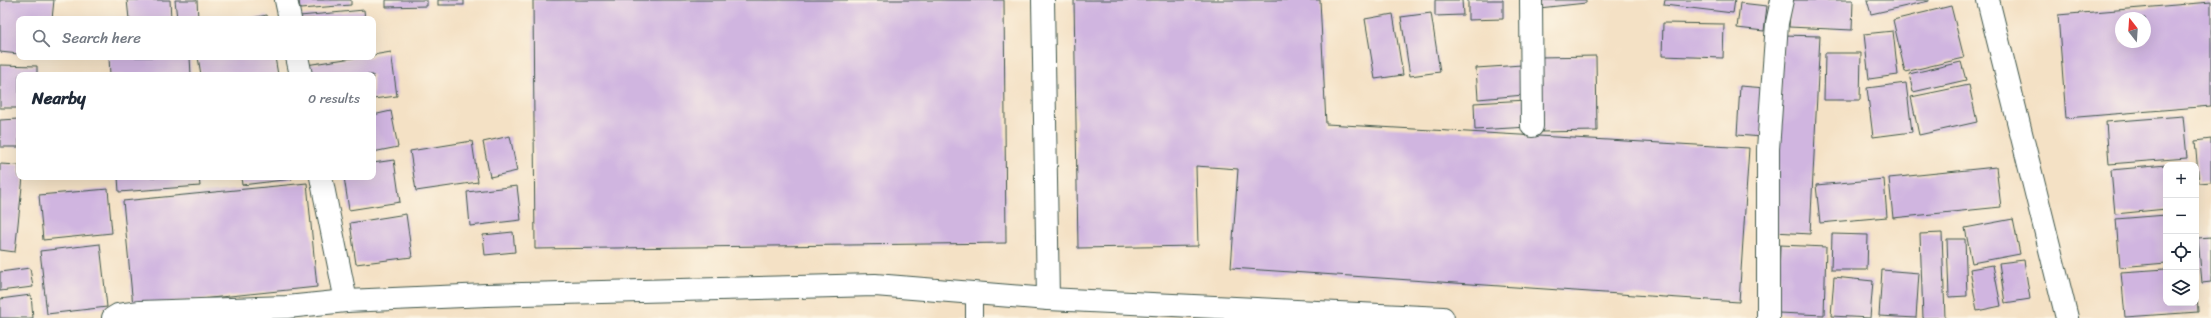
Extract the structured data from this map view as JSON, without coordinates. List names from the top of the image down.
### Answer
{
  "north": "top",
  "page": {
    "search": "Search here",
    "heading": ["Nearby", "0 results"],
    "map_buttons": ["+", "−"]
  }
}
